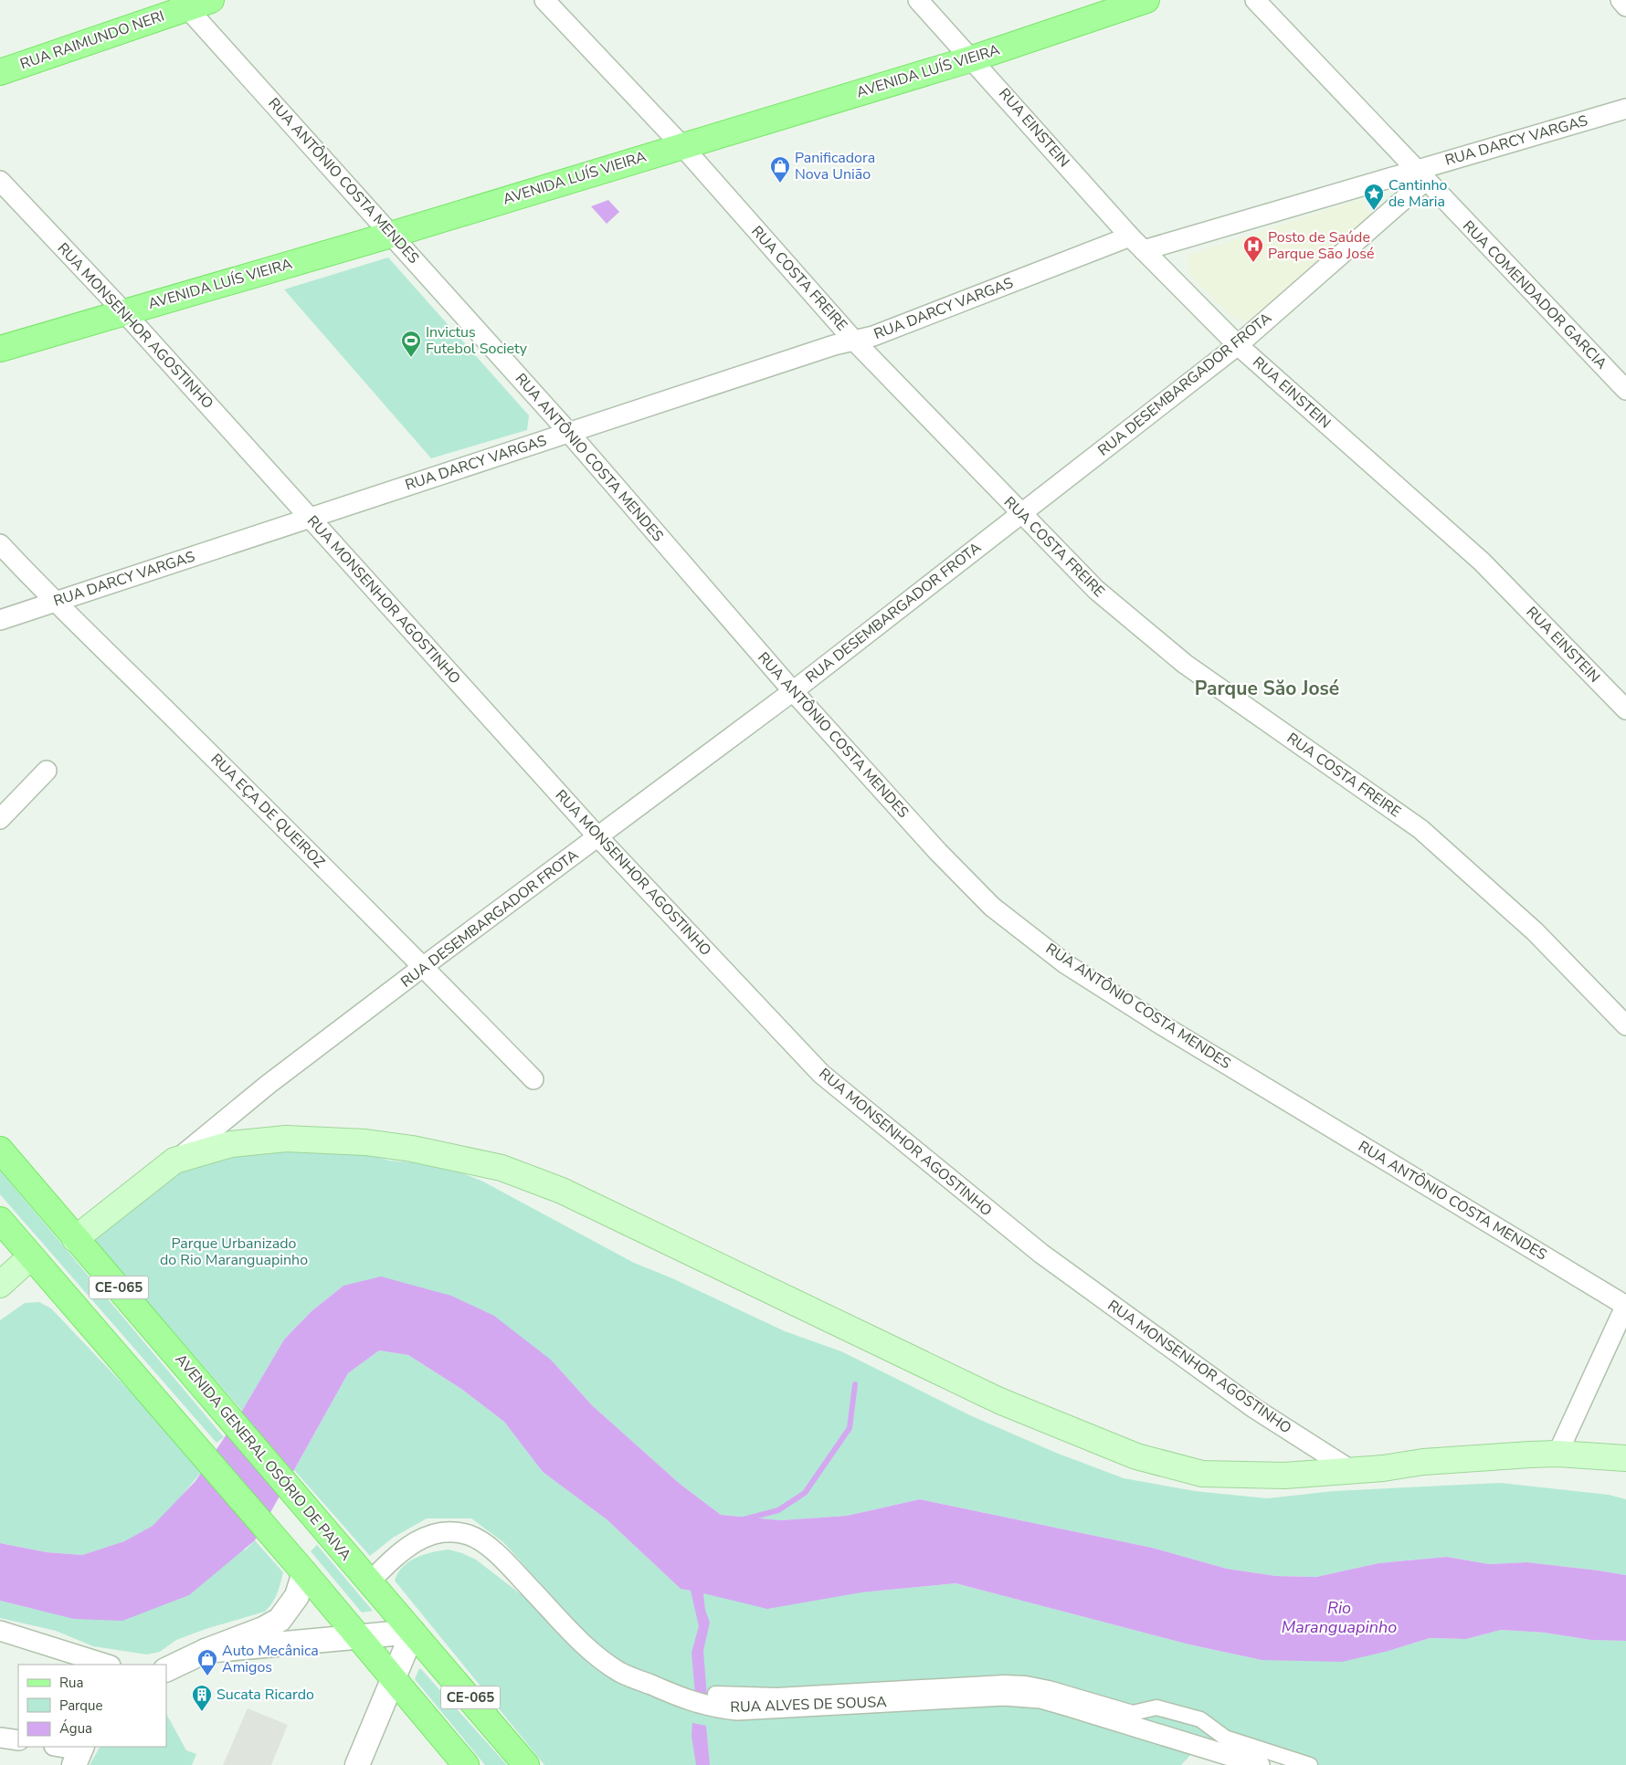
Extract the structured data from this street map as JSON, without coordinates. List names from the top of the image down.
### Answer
{
  "streets": {
    "main road": [
      "RUA RAIMUNDO NERI",
      "AVENIDA LUÍS VIEIRA",
      "CE-065",
      "AVENIDA GENERAL OSÓRIO DE PAIVA"
    ],
    "street": [
      "RUA EINSTEIN",
      "RUA DARCY VARGAS",
      "RUA ANTÔNIO COSTA MENDES",
      "RUA COSTA FREIRE",
      "RUA COMENDADOR GARCIA",
      "RUA MONSENHOR AGOSTINHO",
      "RUA DESEMBARGADOR FROTA",
      "RUA EÇA DE QUEIROZ",
      "RUA ALVES DE SOUSA"
    ]
  },
  "crossings": [
    ["RUA RAIMUNDO NERI", "RUA ANTÔNIO COSTA MENDES"],
    ["AVENIDA LUÍS VIEIRA", "RUA EINSTEIN"],
    ["AVENIDA LUÍS VIEIRA", "RUA ANTÔNIO COSTA MENDES"],
    ["AVENIDA LUÍS VIEIRA", "RUA COSTA FREIRE"],
    ["AVENIDA LUÍS VIEIRA", "RUA MONSENHOR AGOSTINHO"],
    ["RUA EINSTEIN", "RUA DARCY VARGAS"],
    ["RUA EINSTEIN", "RUA DESEMBARGADOR FROTA"],
    ["RUA DARCY VARGAS", "RUA ANTÔNIO COSTA MENDES"],
    ["RUA DARCY VARGAS", "RUA COSTA FREIRE"],
    ["RUA DARCY VARGAS", "RUA COMENDADOR GARCIA"],
    ["RUA DARCY VARGAS", "RUA MONSENHOR AGOSTINHO"],
    ["RUA DARCY VARGAS", "RUA DESEMBARGADOR FROTA"],
    ["RUA DARCY VARGAS", "RUA EÇA DE QUEIROZ"],
    ["RUA ANTÔNIO COSTA MENDES", "RUA DESEMBARGADOR FROTA"],
    ["RUA COSTA FREIRE", "RUA DESEMBARGADOR FROTA"],
    ["RUA COMENDADOR GARCIA", "RUA DESEMBARGADOR FROTA"],
    ["RUA MONSENHOR AGOSTINHO", "RUA DESEMBARGADOR FROTA"],
    ["RUA DESEMBARGADOR FROTA", "RUA EÇA DE QUEIROZ"],
    ["AVENIDA GENERAL OSÓRIO DE PAIVA", "RUA ALVES DE SOUSA"]
  ],
  "districts": ["Parque Săo José"],
  "water": ["Rio Maranguapinho"],
  "parks": ["Parque Urbanizado do Rio Maranguapinho"],
  "places": {
    "shop": ["Panificadora Nova União", "Auto Mecânica Amigos"],
    "place": ["Cantinho de Maria"],
    "hospital": ["Posto de Saúde Parque São José"],
    "sports": ["Invictus Futebol Society"],
    "building": ["Sucata Ricardo"]
  },
  "legend": ["Rua", "Parque", "Água"]
}
